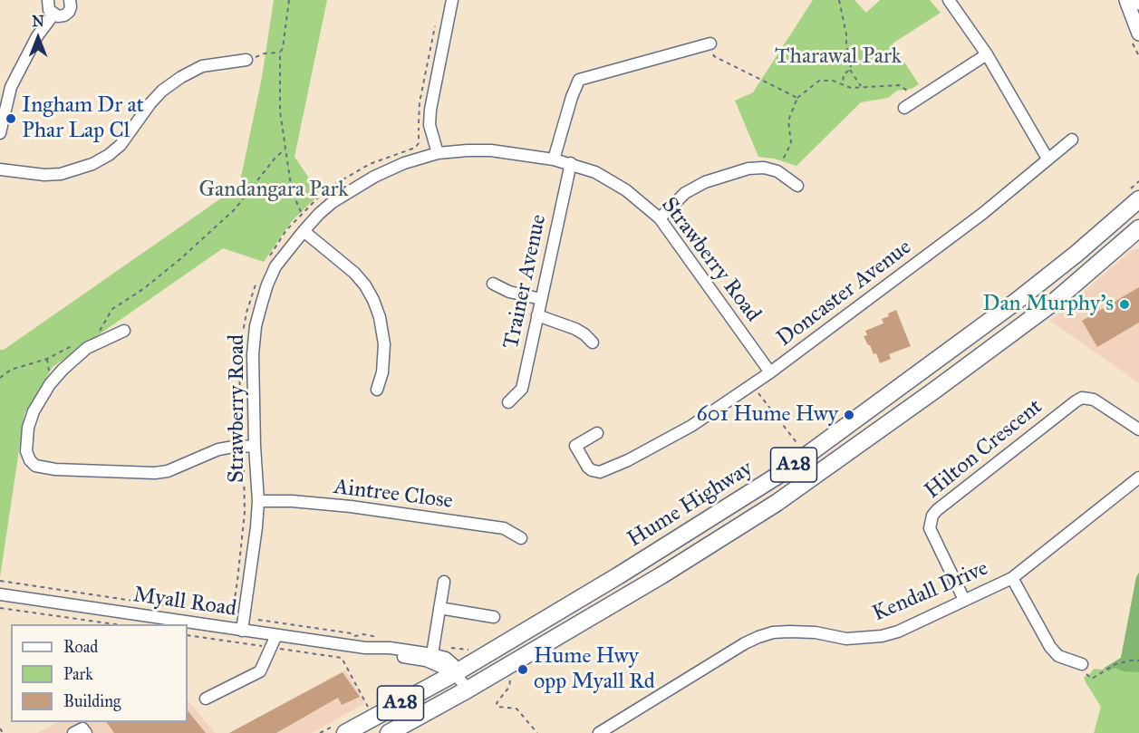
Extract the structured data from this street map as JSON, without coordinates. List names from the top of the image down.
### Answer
{
  "streets": {
    "highway": ["A28", "Hume Highway"],
    "street": [
      "Strawberry Road",
      "Trainer Avenue",
      "Doncaster Avenue",
      "Hilton Crescent",
      "Aintree Close",
      "Kendall Drive",
      "Myall Road"
    ]
  },
  "crossings": [
    ["Strawberry Road", "Trainer Avenue"],
    ["Strawberry Road", "Doncaster Avenue"],
    ["Strawberry Road", "Aintree Close"],
    ["Strawberry Road", "Myall Road"],
    ["Hilton Crescent", "Kendall Drive"],
    ["Hume Highway", "Myall Road"]
  ],
  "parks": ["Tharawal Park", "Gandangara Park"],
  "places": [
    "Ingham Dr at Phar Lap Cl",
    "Dan Murphy's",
    "601 Hume Hwy",
    "Hume Hwy opp Myall Rd"
  ],
  "legend": ["Road", "Park", "Building"],
  "north": "top"
}
